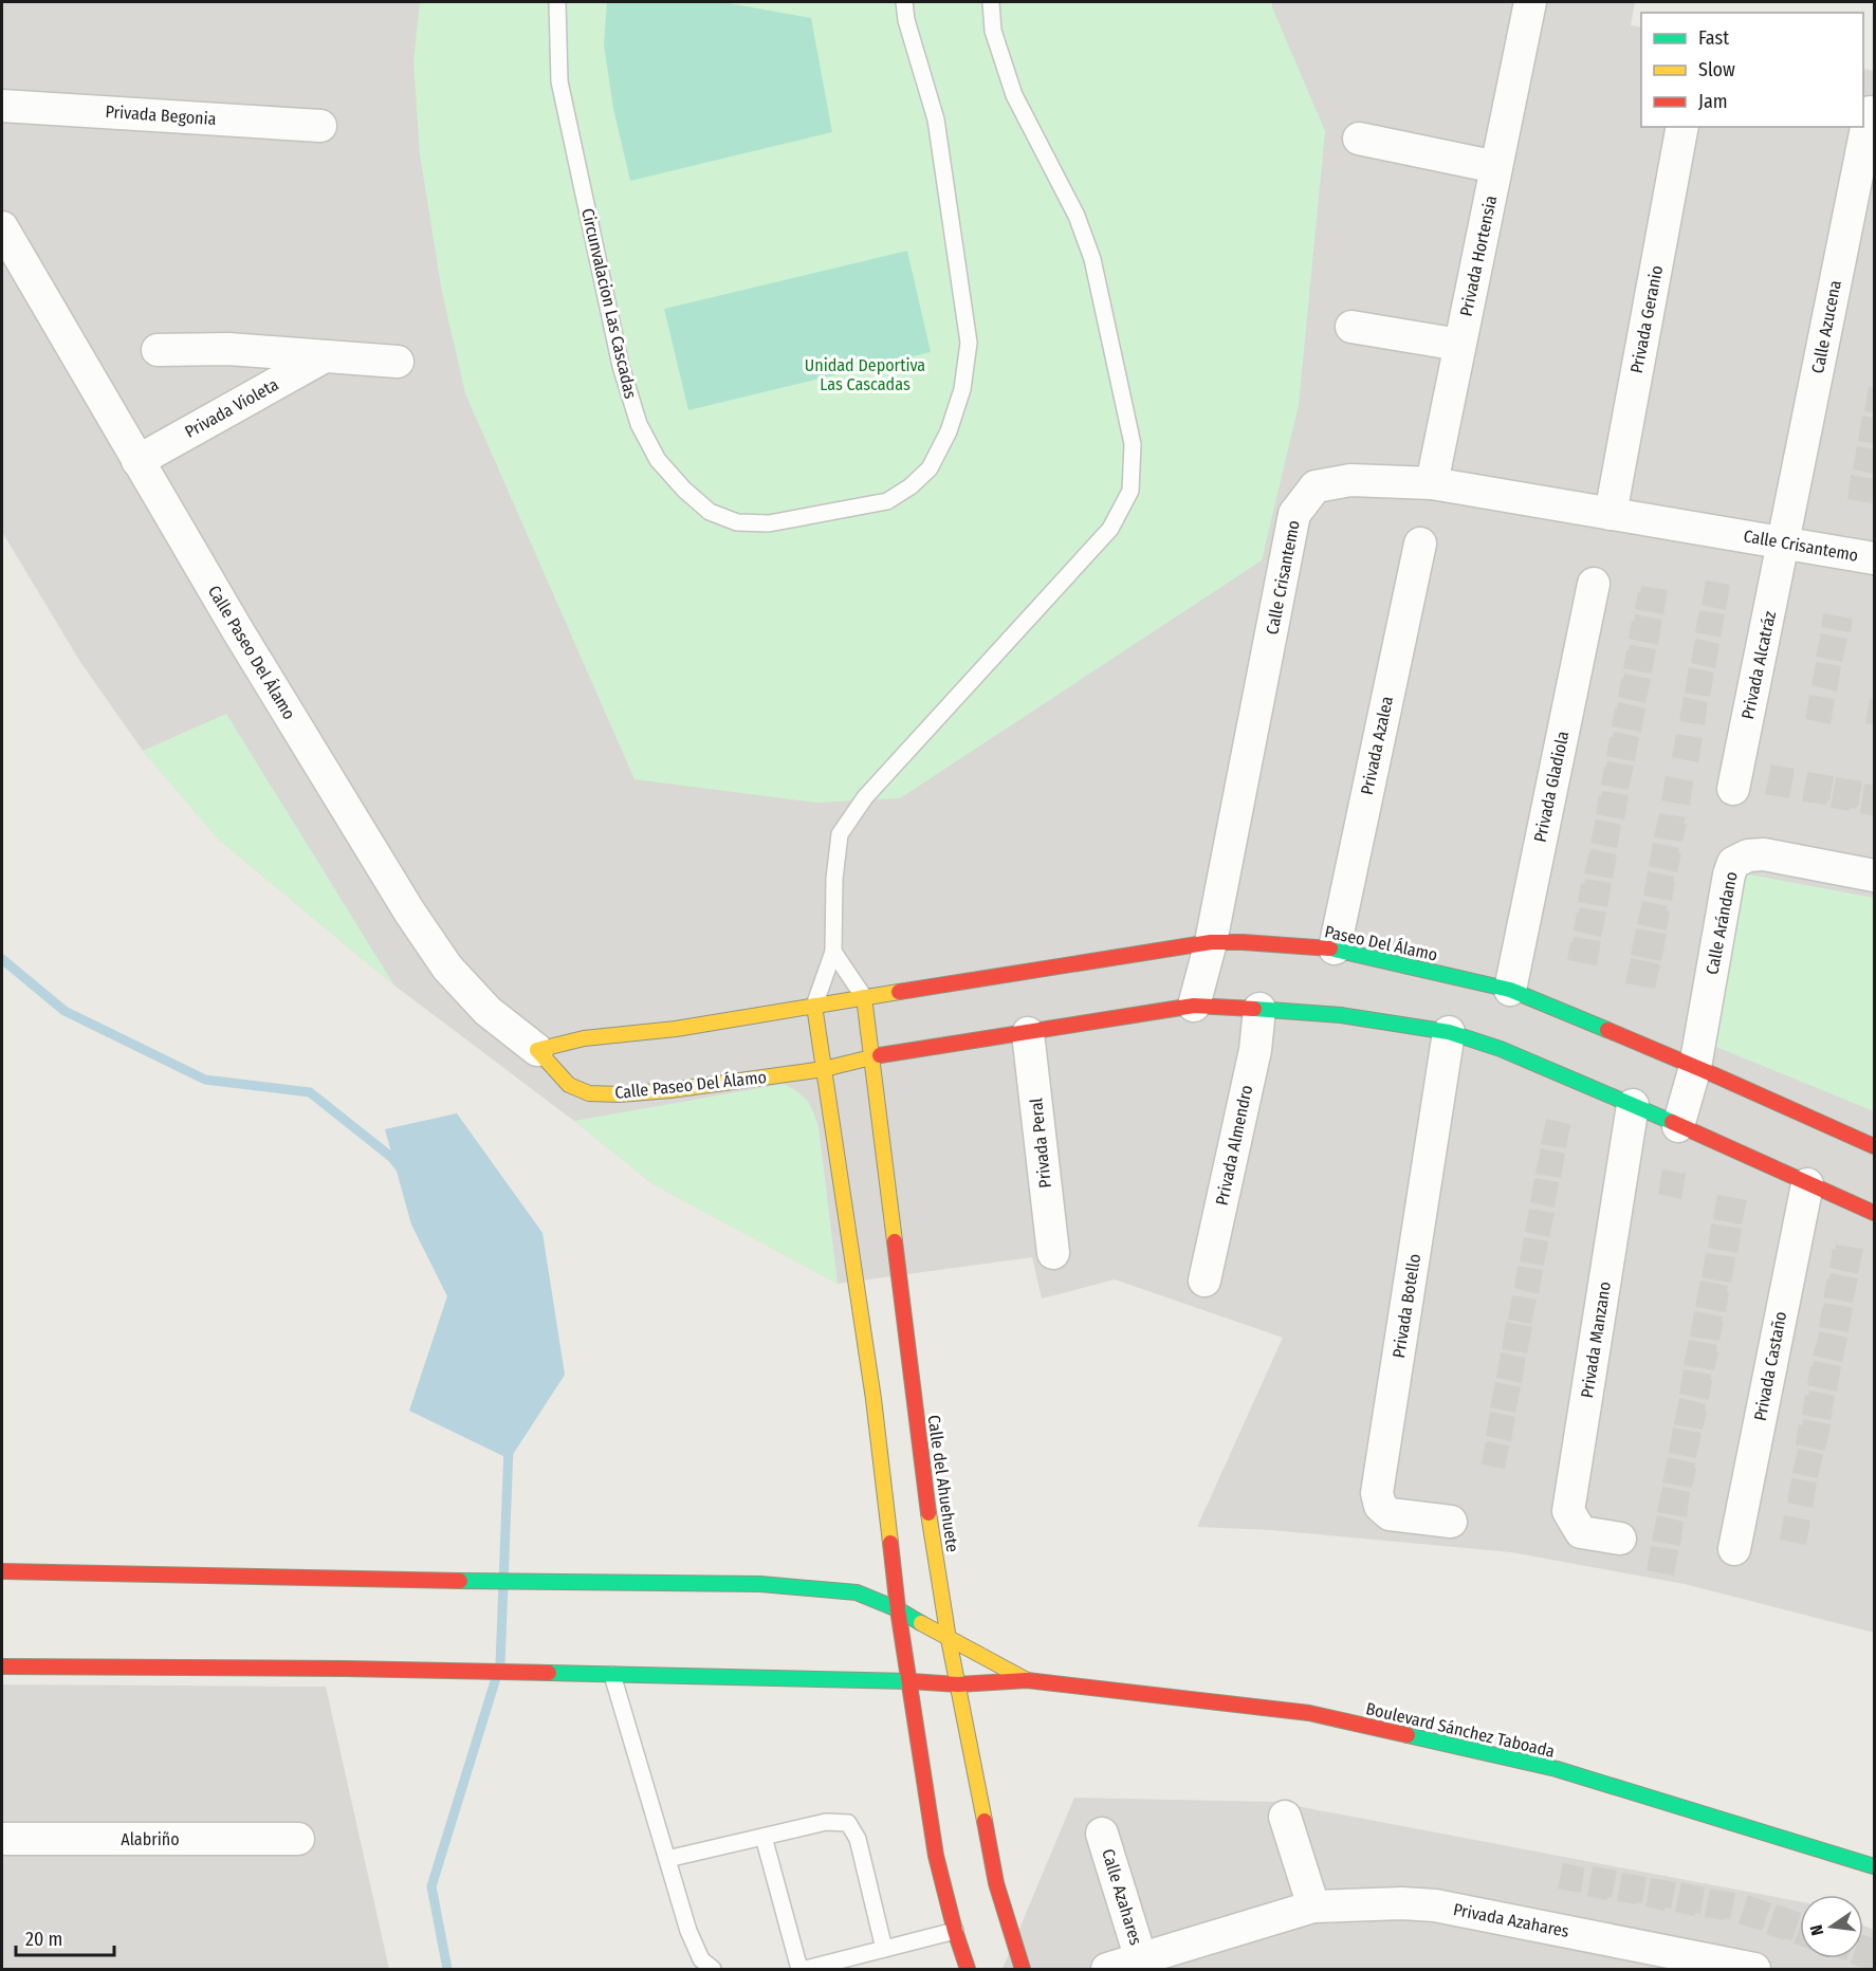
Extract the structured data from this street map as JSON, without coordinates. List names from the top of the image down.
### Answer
{
  "streets": {
    "street": [
      "Privada Begonia",
      "Privada Hortensia",
      "Privada Geranio",
      "Calle Azucena",
      "Privada Violeta",
      "Calle Crisantemo",
      "Calle Paseo Del Álamo",
      "Privada Alcatráz",
      "Privada Azalea",
      "Privada Gladiola",
      "Calle Arándano",
      "Paseo Del Álamo",
      "Privada Peral",
      "Privada Almendro",
      "Privada Botello",
      "Privada Manzano",
      "Privada Castaño",
      "Calle del Ahuehuete",
      "Boulevard Sánchez Taboada",
      "Alabriño",
      "Calle Azahares",
      "Privada Azahares"
    ],
    "lane": ["Circunvalacion Las Cascadas"]
  },
  "crossings": [
    ["Privada Hortensia", "Calle Crisantemo"],
    ["Privada Geranio", "Calle Crisantemo"],
    ["Calle Azucena", "Calle Crisantemo"],
    ["Calle Azucena", "Privada Alcatráz"],
    ["Privada Violeta", "Calle Paseo Del Álamo"],
    ["Calle Crisantemo", "Privada Alcatráz"],
    ["Calle Crisantemo", "Paseo Del Álamo"],
    ["Privada Azalea", "Paseo Del Álamo"],
    ["Privada Gladiola", "Paseo Del Álamo"],
    ["Calle Arándano", "Paseo Del Álamo"],
    ["Paseo Del Álamo", "Calle del Ahuehuete"],
    ["Calle Azahares", "Privada Azahares"]
  ],
  "parks": ["Unidad Deportiva Las Cascadas"],
  "legend": ["Fast", "Slow", "Jam"],
  "scale_bar": "20 m",
  "north": "left"
}
